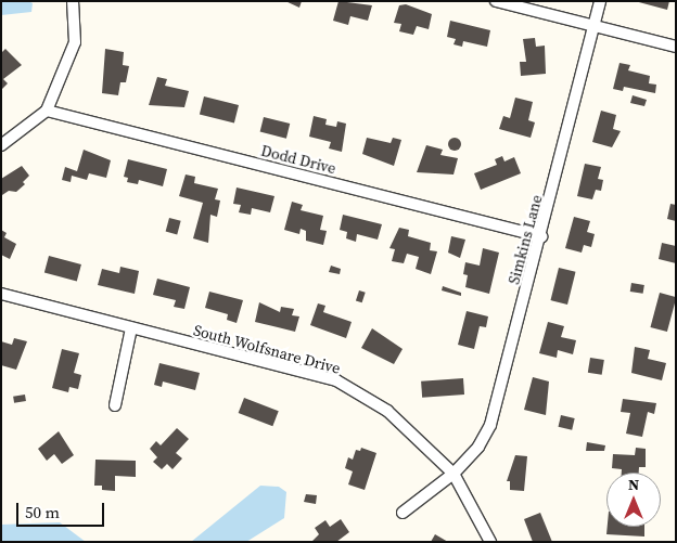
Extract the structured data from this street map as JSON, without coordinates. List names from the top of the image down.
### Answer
{
  "streets": {
    "street": ["Dodd Drive", "Simkins Lane", "South Wolfsnare Drive"]
  },
  "crossings": [
    ["Dodd Drive", "Simkins Lane"],
    ["Simkins Lane", "South Wolfsnare Drive"]
  ],
  "scale_bar": "50 m",
  "north": "top"
}
